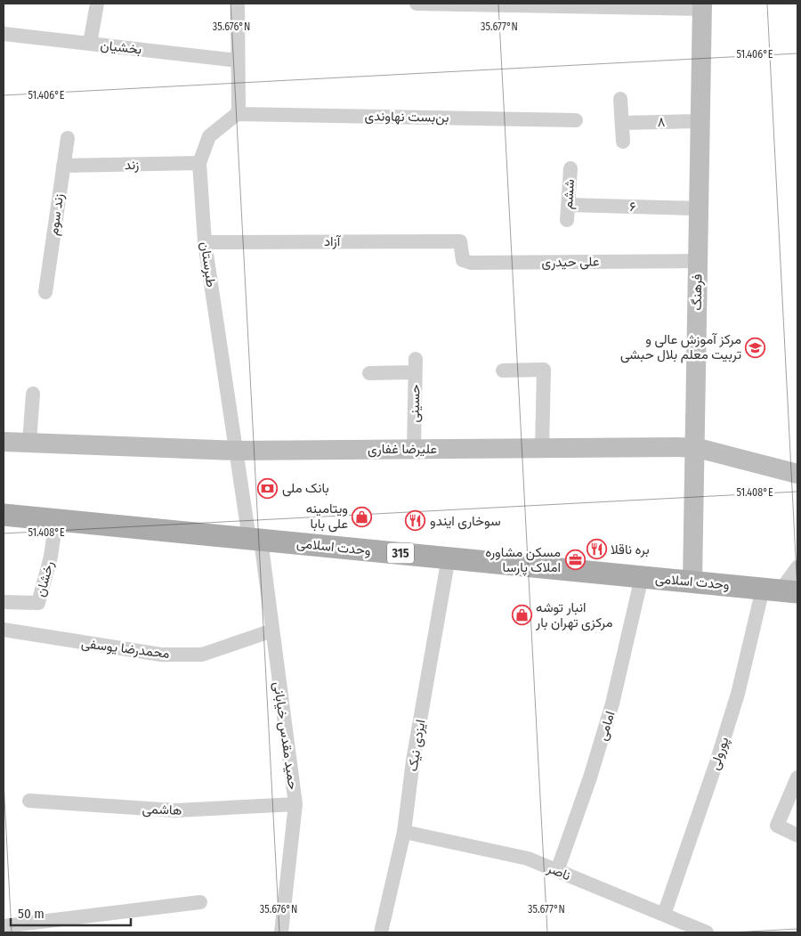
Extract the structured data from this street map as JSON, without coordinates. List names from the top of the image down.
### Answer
{
  "streets": {
    "main road": ["وحدت اسلامی", "315"],
    "street": [
      "بخشیان",
      "بن‌بست نهاوندی",
      "۸",
      "زند",
      "ششم",
      "۶",
      "زند سوم",
      "آزاد",
      "علی حیدری",
      "طبرستان",
      "فرهنگ",
      "حسینی",
      "علیرضا غفاری",
      "رخشان",
      "محمدرضا یوسفی",
      "امامی",
      "حمید مقدس خیابانی",
      "ایزدی نیک",
      "پورولی",
      "هاشمی",
      "ناصر"
    ]
  },
  "crossings": [
    ["بن‌بست نهاوندی", "طبرستان"],
    ["۸", "فرهنگ"],
    ["زند", "زند سوم"],
    ["زند", "طبرستان"],
    ["ششم", "۶"],
    ["۶", "فرهنگ"],
    ["آزاد", "علی حیدری"],
    ["آزاد", "طبرستان"],
    ["علی حیدری", "فرهنگ"],
    ["طبرستان", "علیرضا غفاری"],
    ["طبرستان", "وحدت اسلامی"],
    ["طبرستان", "حمید مقدس خیابانی"],
    ["فرهنگ", "علیرضا غفاری"],
    ["فرهنگ", "وحدت اسلامی"],
    ["حسینی", "علیرضا غفاری"],
    ["وحدت اسلامی", "رخشان"],
    ["وحدت اسلامی", "امامی"],
    ["وحدت اسلامی", "حمید مقدس خیابانی"],
    ["وحدت اسلامی", "ایزدی نیک"],
    ["وحدت اسلامی", "پورولی"],
    ["محمدرضا یوسفی", "حمید مقدس خیابانی"],
    ["امامی", "ناصر"],
    ["حمید مقدس خیابانی", "هاشمی"],
    ["ایزدی نیک", "ناصر"],
    ["پورولی", "ناصر"]
  ],
  "places": {
    "school or university": ["مرکز آموزش عالی و تربیت معلم بلال حبشی"],
    "bank": ["بانک ملی"],
    "shop": ["ویتامینه علی بابا", "انبار توشه مرکزی تهران بار"],
    "restaurant": ["سوخاری ایندو", "بره ناقلا"],
    "office": ["مسکن مشاوره املاک پارسا"]
  },
  "scale_bar": "50 m",
  "coordinates": [
    "35.676°N",
    "35.677°N",
    "51.406°E",
    "51.408°E"
  ]
}
